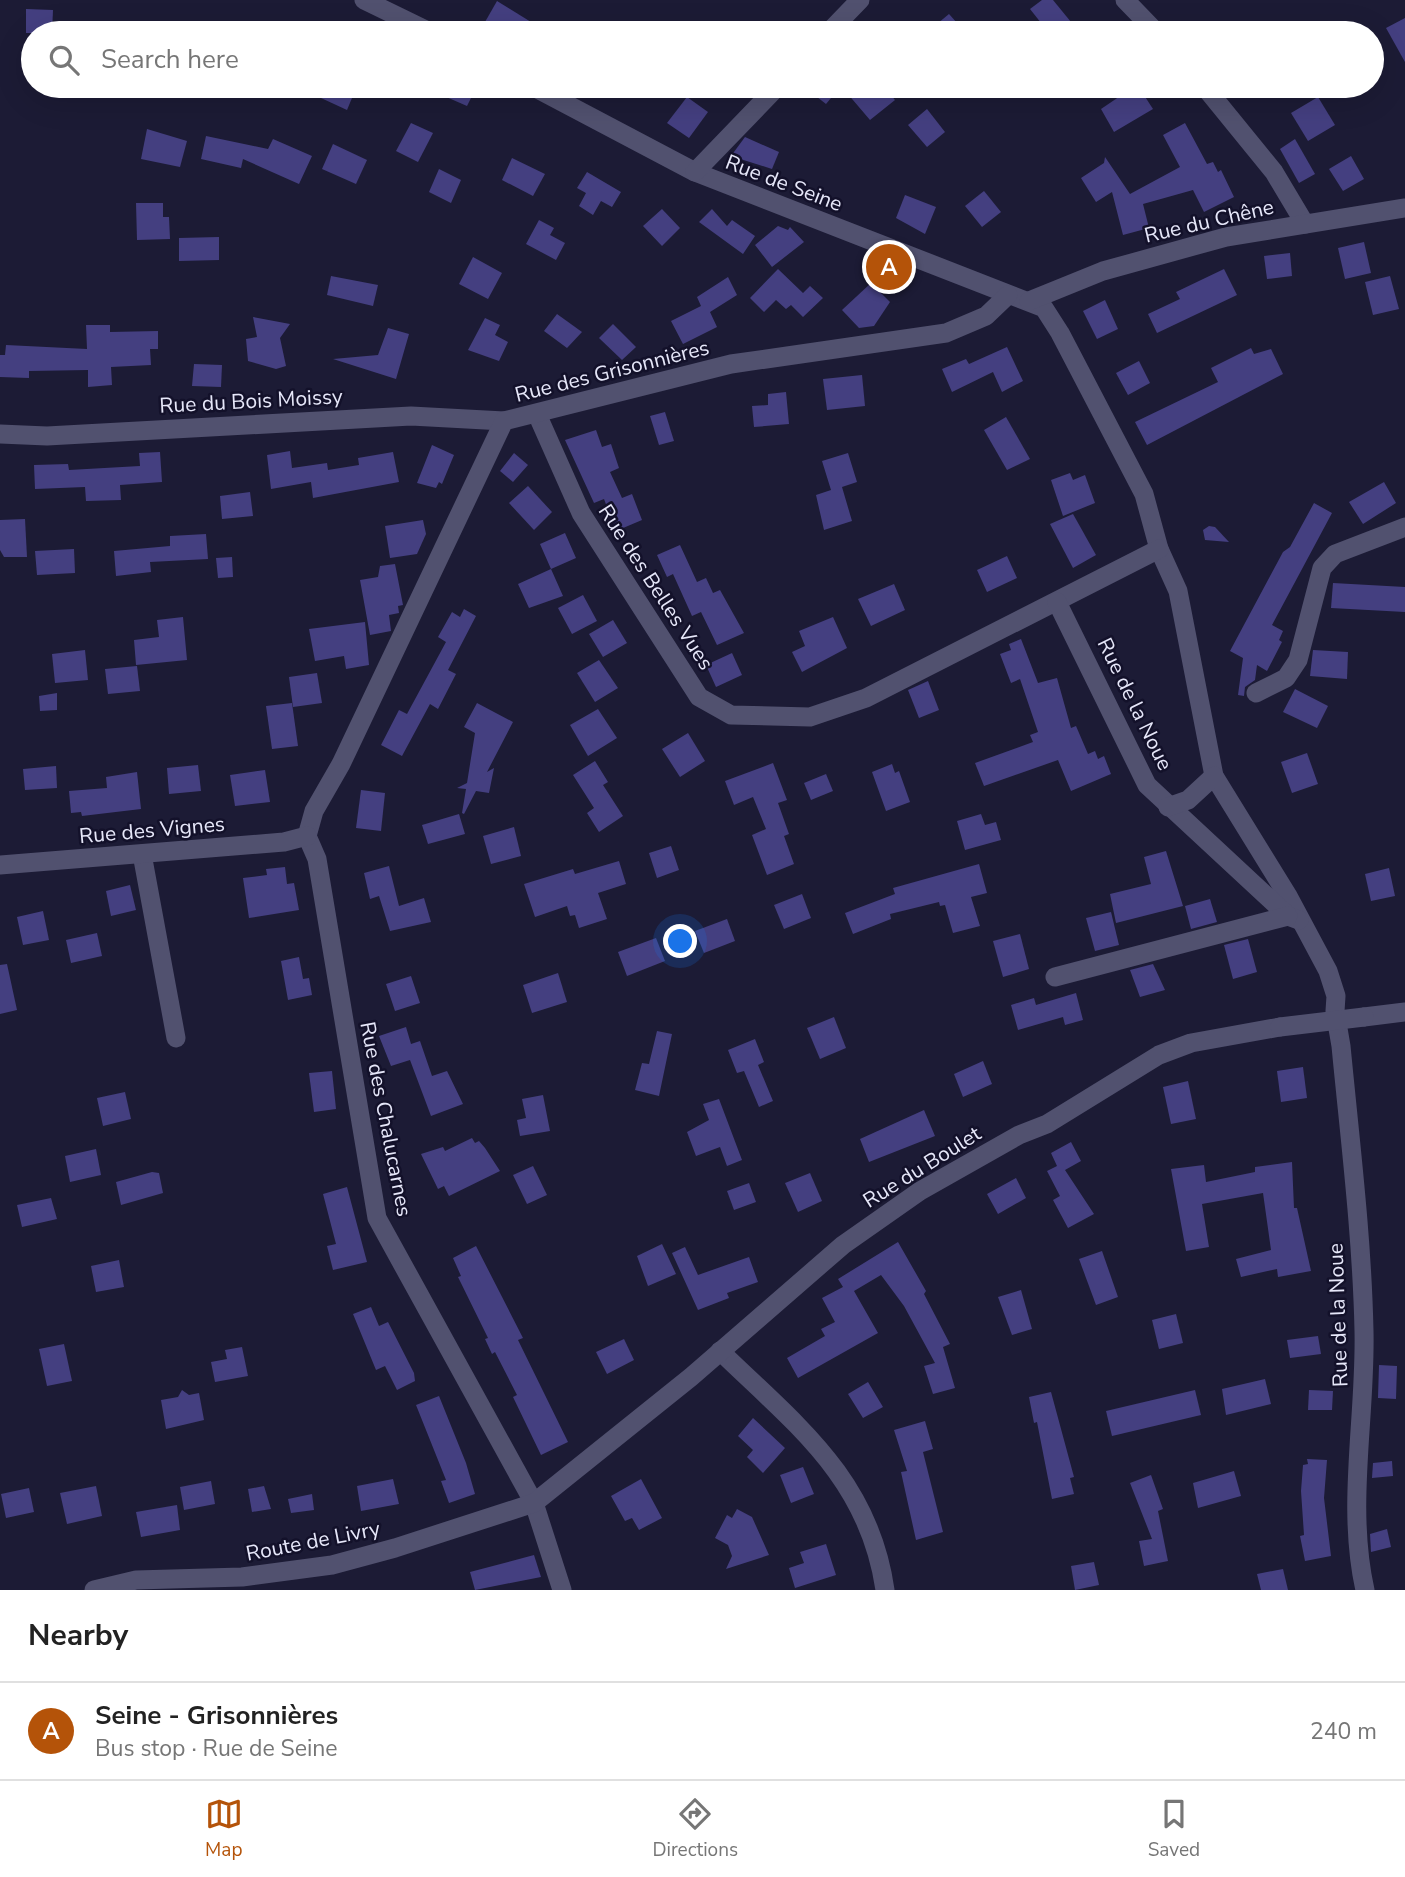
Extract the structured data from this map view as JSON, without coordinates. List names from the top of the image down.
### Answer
{
  "streets": {
    "street": [
      "Rue de Seine",
      "Rue du Chêne",
      "Rue des Grisonnières",
      "Rue du Bois Moissy",
      "Rue des Belles Vues",
      "Rue de la Noue",
      "Rue des Vignes",
      "Rue des Chalucarnes",
      "Rue du Boulet",
      "Route de Livry"
    ]
  },
  "crossings": [
    ["Rue de Seine", "Rue du Chêne"],
    ["Rue de Seine", "Rue des Grisonnières"],
    ["Rue de Seine", "Rue de la Noue"],
    ["Rue du Chêne", "Rue de la Noue"],
    ["Rue des Grisonnières", "Rue du Bois Moissy"],
    ["Rue des Grisonnières", "Rue des Belles Vues"],
    ["Rue des Grisonnières", "Rue des Vignes"],
    ["Rue des Grisonnières", "Rue des Chalucarnes"],
    ["Rue des Belles Vues", "Rue de la Noue"],
    ["Rue des Vignes", "Rue des Chalucarnes"],
    ["Rue des Chalucarnes", "Rue du Boulet"],
    ["Rue des Chalucarnes", "Route de Livry"],
    ["Rue du Boulet", "Route de Livry"]
  ],
  "page": {
    "search": "Search here",
    "pins": "A",
    "heading": "Nearby",
    "list": [
      {
        "mark": "A",
        "name": "Seine - Grisonnières",
        "note": "Bus stop · Rue de Seine",
        "value": "240 m"
      }
    ],
    "nav": ["Map", "Directions", "Saved"]
  }
}
